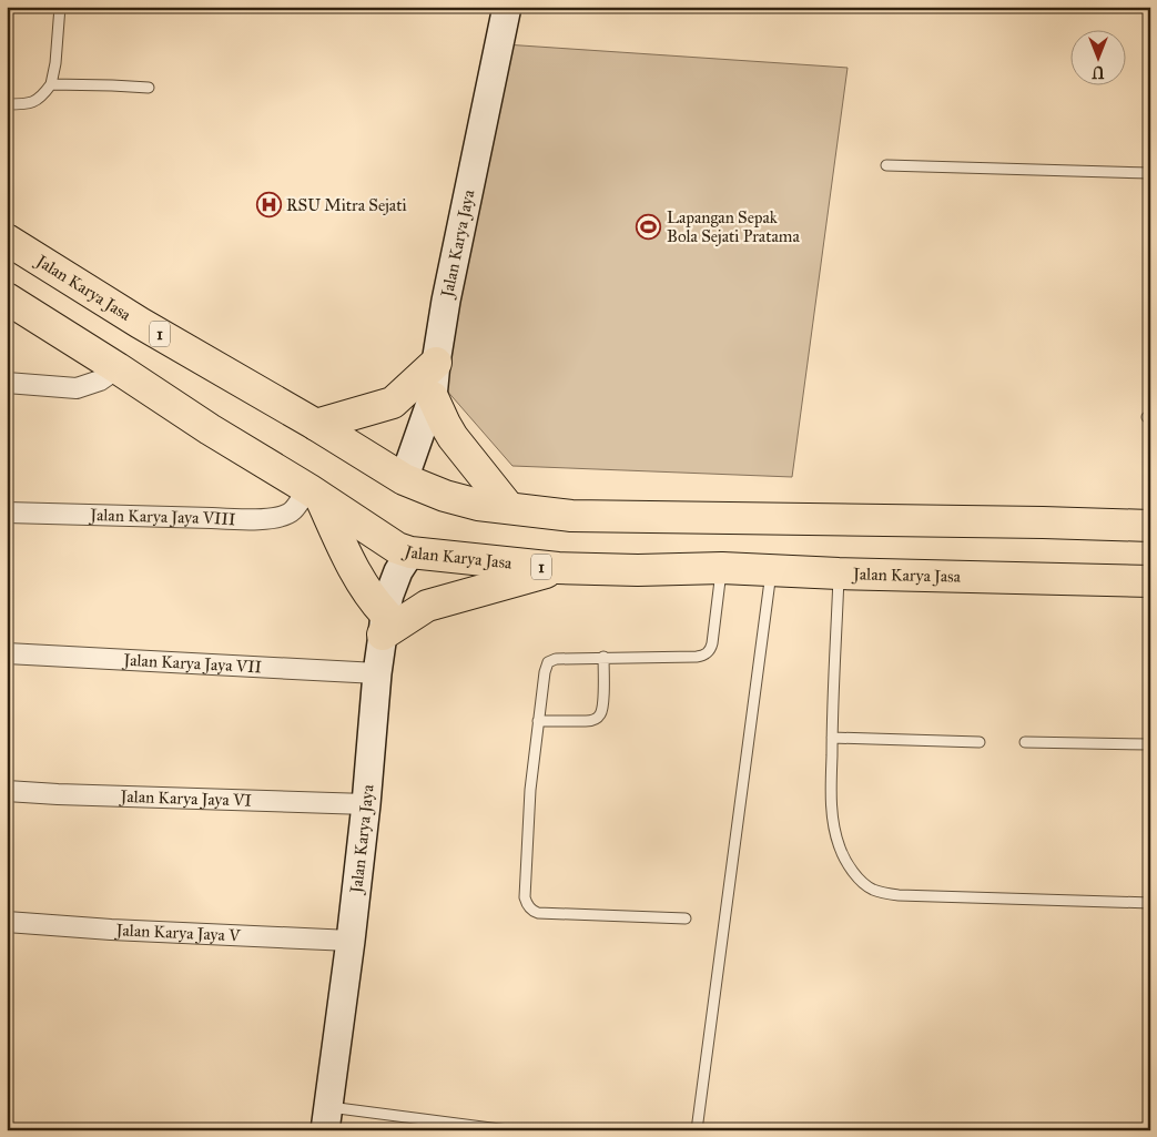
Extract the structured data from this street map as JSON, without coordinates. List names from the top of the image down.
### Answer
{
  "streets": {
    "highway": ["Jalan Karya Jasa", "1"],
    "main road": ["Jalan Karya Jaya"],
    "street": [
      "Jalan Karya Jaya VIII",
      "Jalan Karya Jaya VII",
      "Jalan Karya Jaya VI",
      "Jalan Karya Jaya V"
    ]
  },
  "crossings": [
    ["Jalan Karya Jaya", "Jalan Karya Jasa"],
    ["Jalan Karya Jaya", "Jalan Karya Jaya VII"],
    ["Jalan Karya Jaya", "Jalan Karya Jaya VI"],
    ["Jalan Karya Jaya", "Jalan Karya Jaya V"],
    ["Jalan Karya Jasa", "Jalan Karya Jaya VIII"]
  ],
  "places": {
    "hospital": ["RSU Mitra Sejati"],
    "sports": ["Lapangan Sepak Bola Sejati Pratama"]
  },
  "north": "bottom"
}
